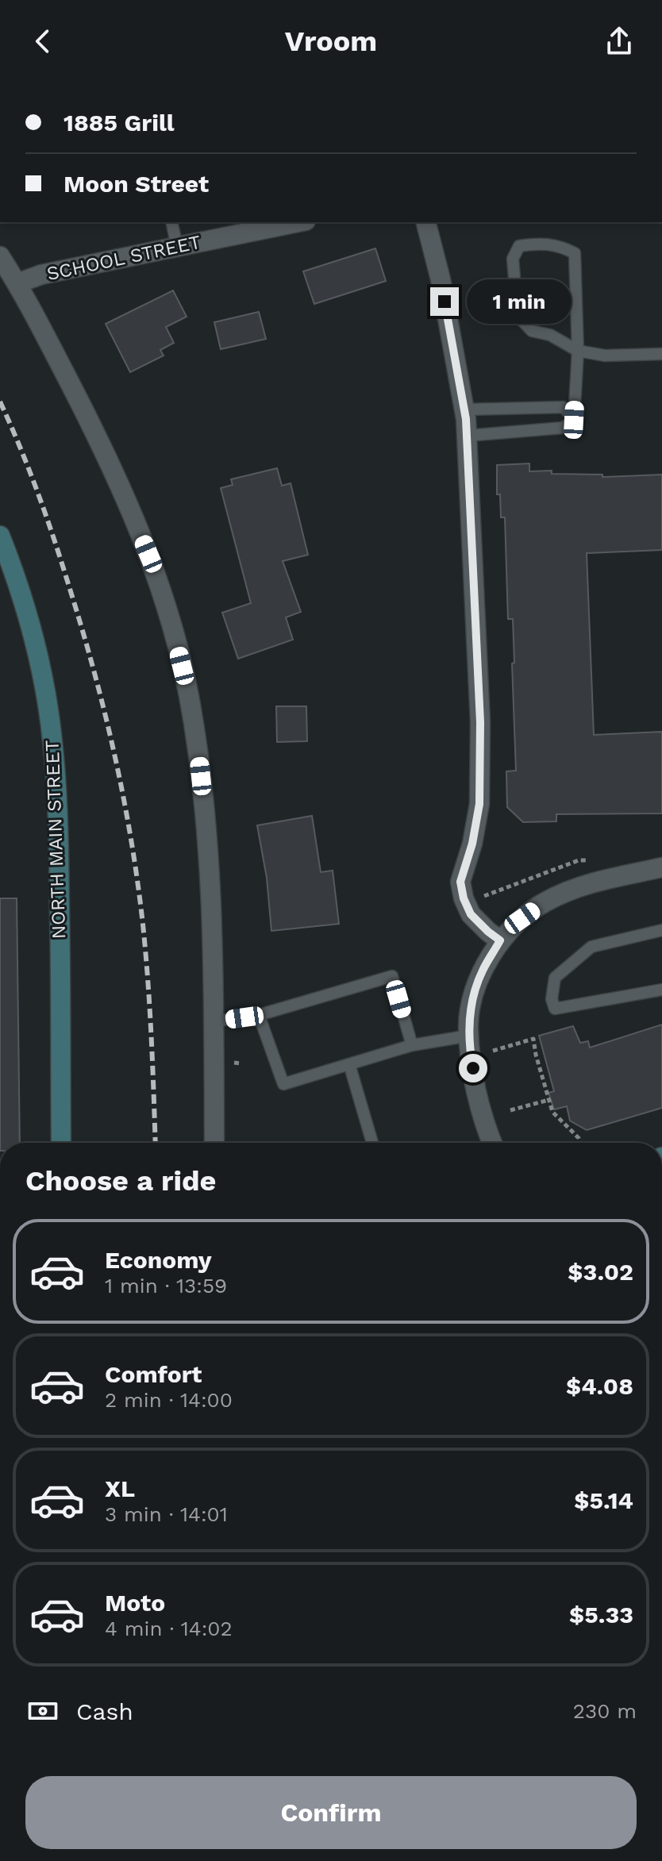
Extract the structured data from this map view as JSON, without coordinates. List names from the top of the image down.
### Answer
{
  "streets": {
    "main road": ["NORTH MAIN STREET"],
    "street": ["SCHOOL STREET"]
  },
  "page": {
    "header": "Vroom",
    "banner": ["1885 Grill", "Moon Street"],
    "bubble": "1 min",
    "heading": "Choose a ride",
    "list": [
      {
        "name": "Economy",
        "note": "1 min · 13:59",
        "value": "$3.02"
      },
      {
        "name": "Comfort",
        "note": "2 min · 14:00",
        "value": "$4.08"
      },
      {
        "name": "XL",
        "note": "3 min · 14:01",
        "value": "$5.14"
      },
      {
        "name": "Moto",
        "note": "4 min · 14:02",
        "value": "$5.33"
      }
    ],
    "pay": ["Cash", "230 m"],
    "buttons": "Confirm"
  }
}
